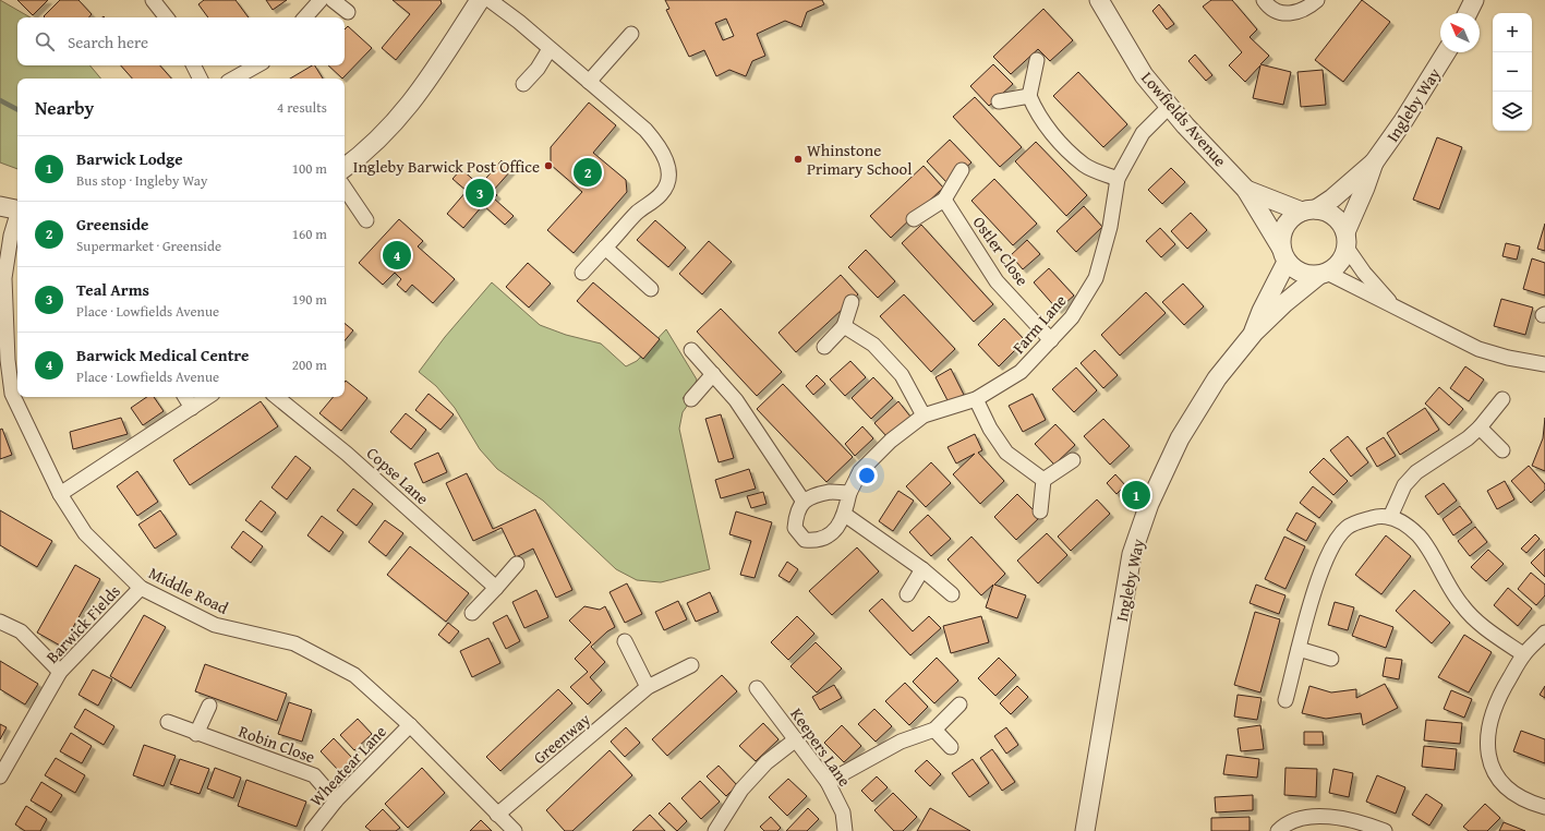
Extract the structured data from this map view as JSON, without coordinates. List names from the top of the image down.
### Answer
{
  "streets": {
    "street": [
      "Ingleby Way",
      "Lowfields Avenue",
      "Ostler Close",
      "Farm Lane",
      "Copse Lane",
      "Middle Road",
      "Barwick Fields",
      "Greenway",
      "Robin Close",
      "Keepers Lane",
      "Wheatear Lane"
    ]
  },
  "crossings": [
    ["Ingleby Way", "Lowfields Avenue"],
    ["Lowfields Avenue", "Farm Lane"],
    ["Ostler Close", "Farm Lane"],
    ["Middle Road", "Barwick Fields"],
    ["Middle Road", "Greenway"],
    ["Middle Road", "Wheatear Lane"],
    ["Robin Close", "Wheatear Lane"]
  ],
  "places": ["Whinstone Primary School", "Ingleby Barwick Post Office"],
  "north": "top left",
  "page": {
    "map_buttons": ["+", "−"],
    "search": "Search here",
    "heading": ["Nearby", "4 results"],
    "list": [
      {
        "mark": "1",
        "name": "Barwick Lodge",
        "note": "Bus stop · Ingleby Way",
        "value": "100 m"
      },
      {
        "mark": "2",
        "name": "Greenside",
        "note": "Supermarket · Greenside",
        "value": "160 m"
      },
      {
        "mark": "3",
        "name": "Teal Arms",
        "note": "Place · Lowfields Avenue",
        "value": "190 m"
      },
      {
        "mark": "4",
        "name": "Barwick Medical Centre",
        "note": "Place · Lowfields Avenue",
        "value": "200 m"
      }
    ],
    "pins": [
      "2",
      "3",
      "4",
      "1"
    ]
  }
}
